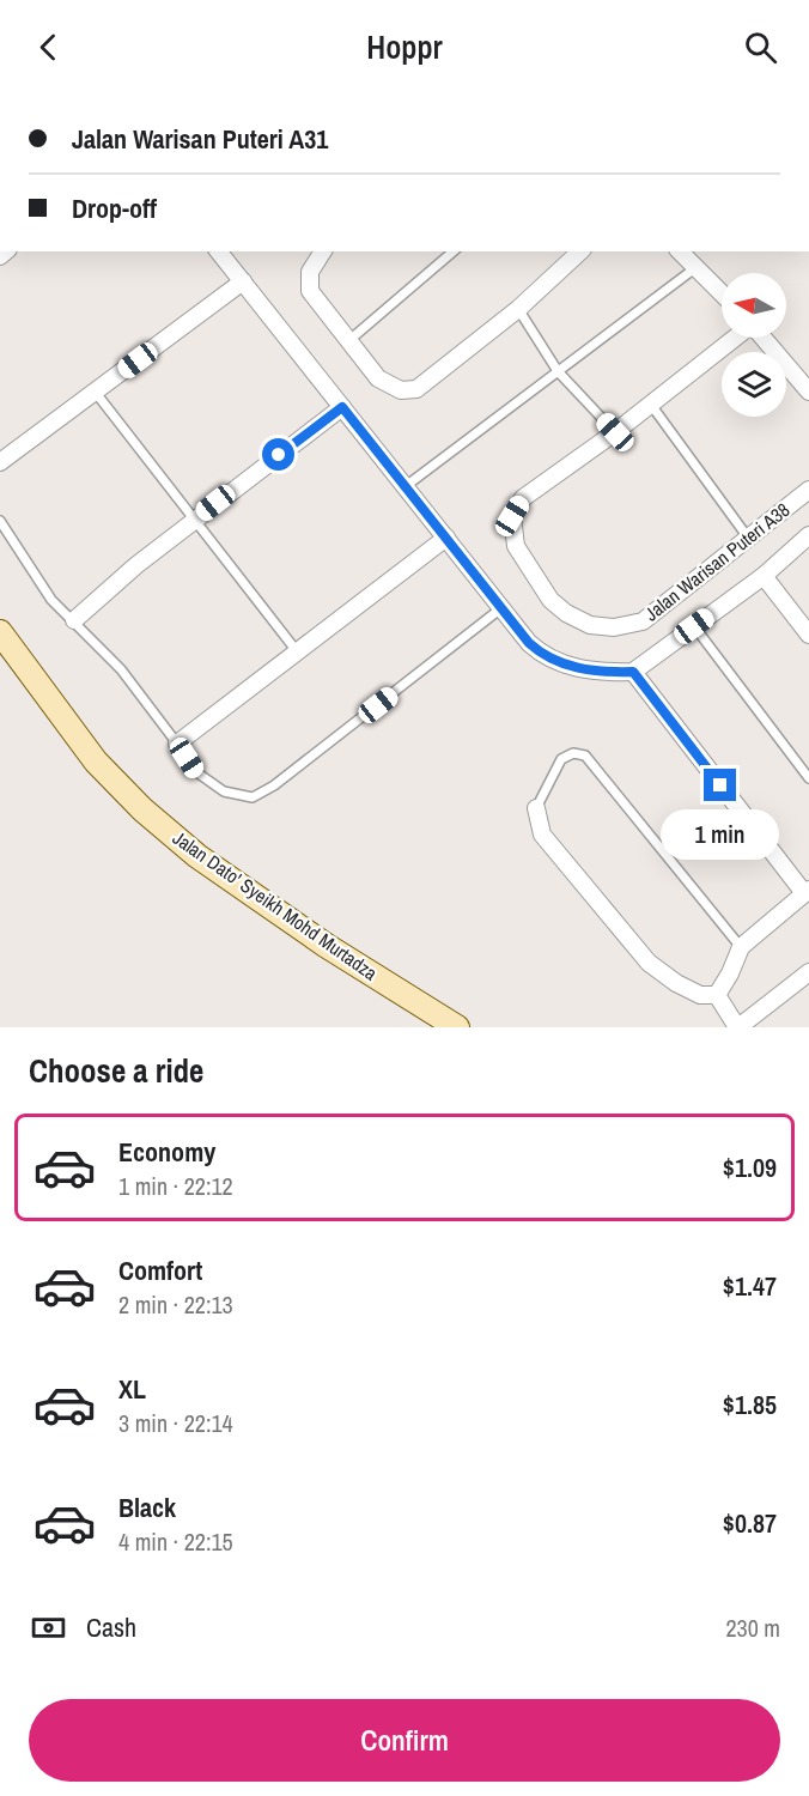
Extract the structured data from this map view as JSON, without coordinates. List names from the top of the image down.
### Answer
{
  "streets": {
    "main road": ["Jalan Dato' Syeikh Mohd Murtadza"],
    "street": ["Jalan Warisan Puteri A38"]
  },
  "north": "left",
  "page": {
    "header": "Hoppr",
    "banner": ["Jalan Warisan Puteri A31", "Drop-off"],
    "bubble": "1 min",
    "heading": "Choose a ride",
    "list": [
      {
        "name": "Economy",
        "note": "1 min · 22:12",
        "value": "$1.09"
      },
      {
        "name": "Comfort",
        "note": "2 min · 22:13",
        "value": "$1.47"
      },
      {
        "name": "XL",
        "note": "3 min · 22:14",
        "value": "$1.85"
      },
      {
        "name": "Black",
        "note": "4 min · 22:15",
        "value": "$0.87"
      }
    ],
    "pay": ["Cash", "230 m"],
    "buttons": "Confirm"
  }
}
